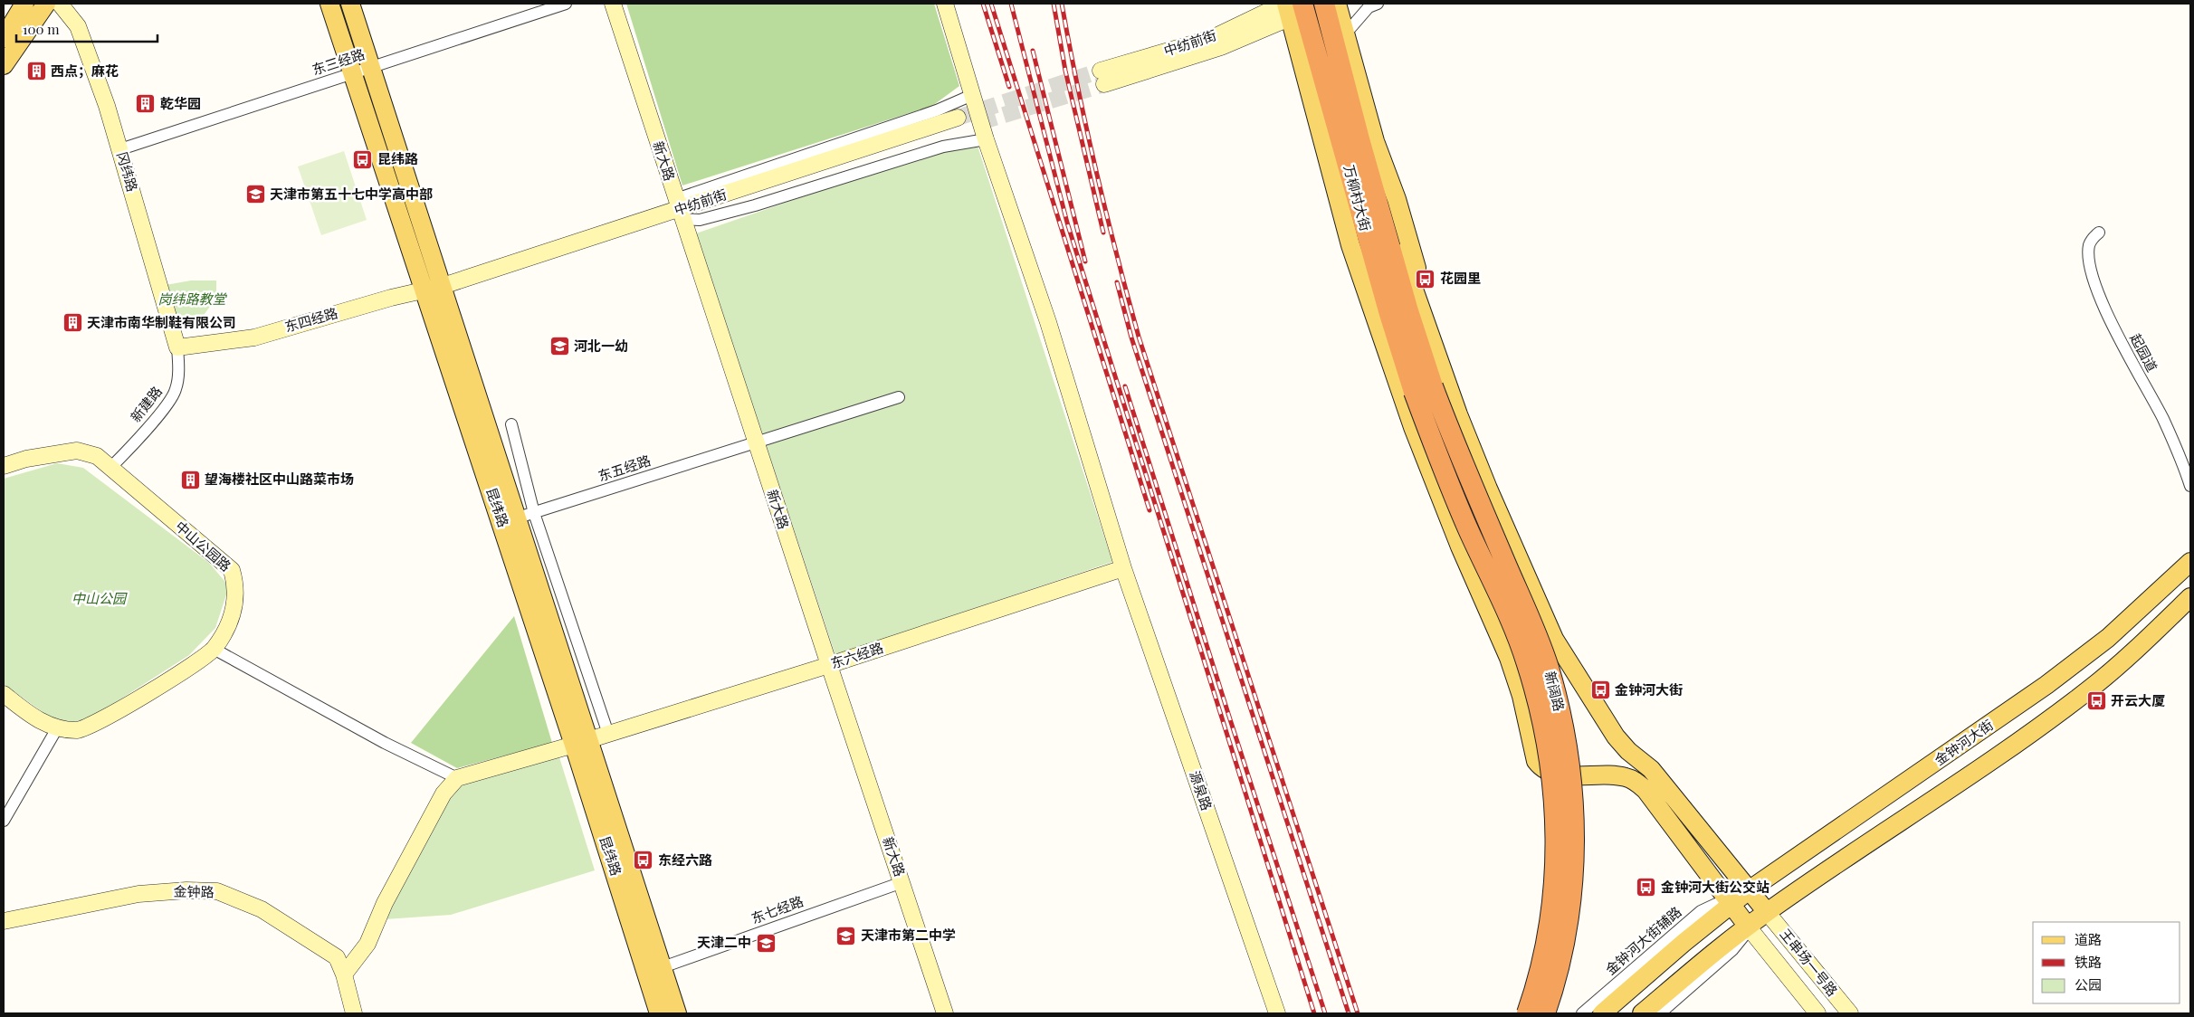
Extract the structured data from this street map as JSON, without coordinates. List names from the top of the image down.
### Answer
{
  "streets": {
    "highway": ["万柳村大街", "新阔路"],
    "main road": ["昆纬路", "金钟河大街"],
    "street": [
      "中纺前街",
      "东三经路",
      "新大路",
      "冈纬路",
      "东四经路",
      "起园道",
      "新建路",
      "东五经路",
      "中山公园路",
      "东六经路",
      "源泉路",
      "金钟路",
      "东七经路",
      "金钟河大街辅路",
      "王串场一号路"
    ]
  },
  "crossings": [
    ["中纺前街", "新大路"],
    ["中纺前街", "万柳村大街"],
    ["中纺前街", "东四经路"],
    ["中纺前街", "昆纬路"],
    ["东三经路", "冈纬路"],
    ["东三经路", "昆纬路"],
    ["新大路", "东五经路"],
    ["新大路", "东六经路"],
    ["新大路", "东七经路"],
    ["冈纬路", "东四经路"],
    ["冈纬路", "新建路"],
    ["万柳村大街", "新阔路"],
    ["东四经路", "新建路"],
    ["东四经路", "昆纬路"],
    ["新建路", "中山公园路"],
    ["东五经路", "昆纬路"],
    ["昆纬路", "东六经路"],
    ["昆纬路", "东七经路"],
    ["东六经路", "源泉路"],
    ["金钟河大街", "金钟河大街辅路"]
  ],
  "parks": ["岗纬路教堂", "中山公园"],
  "places": {
    "building": [
      "西点；麻花",
      "乾华园",
      "天津市南华制鞋有限公司",
      "望海楼社区中山路菜市场"
    ],
    "bus stop": [
      "昆纬路",
      "花园里",
      "金钟河大街",
      "开云大厦",
      "东经六路",
      "金钟河大街公交站"
    ],
    "school or university": [
      "天津市第五十七中学高中部",
      "河北一幼",
      "天津市第二中学",
      "天津二中"
    ]
  },
  "legend": ["道路", "铁路", "公园"],
  "scale_bar": "100 m"
}
